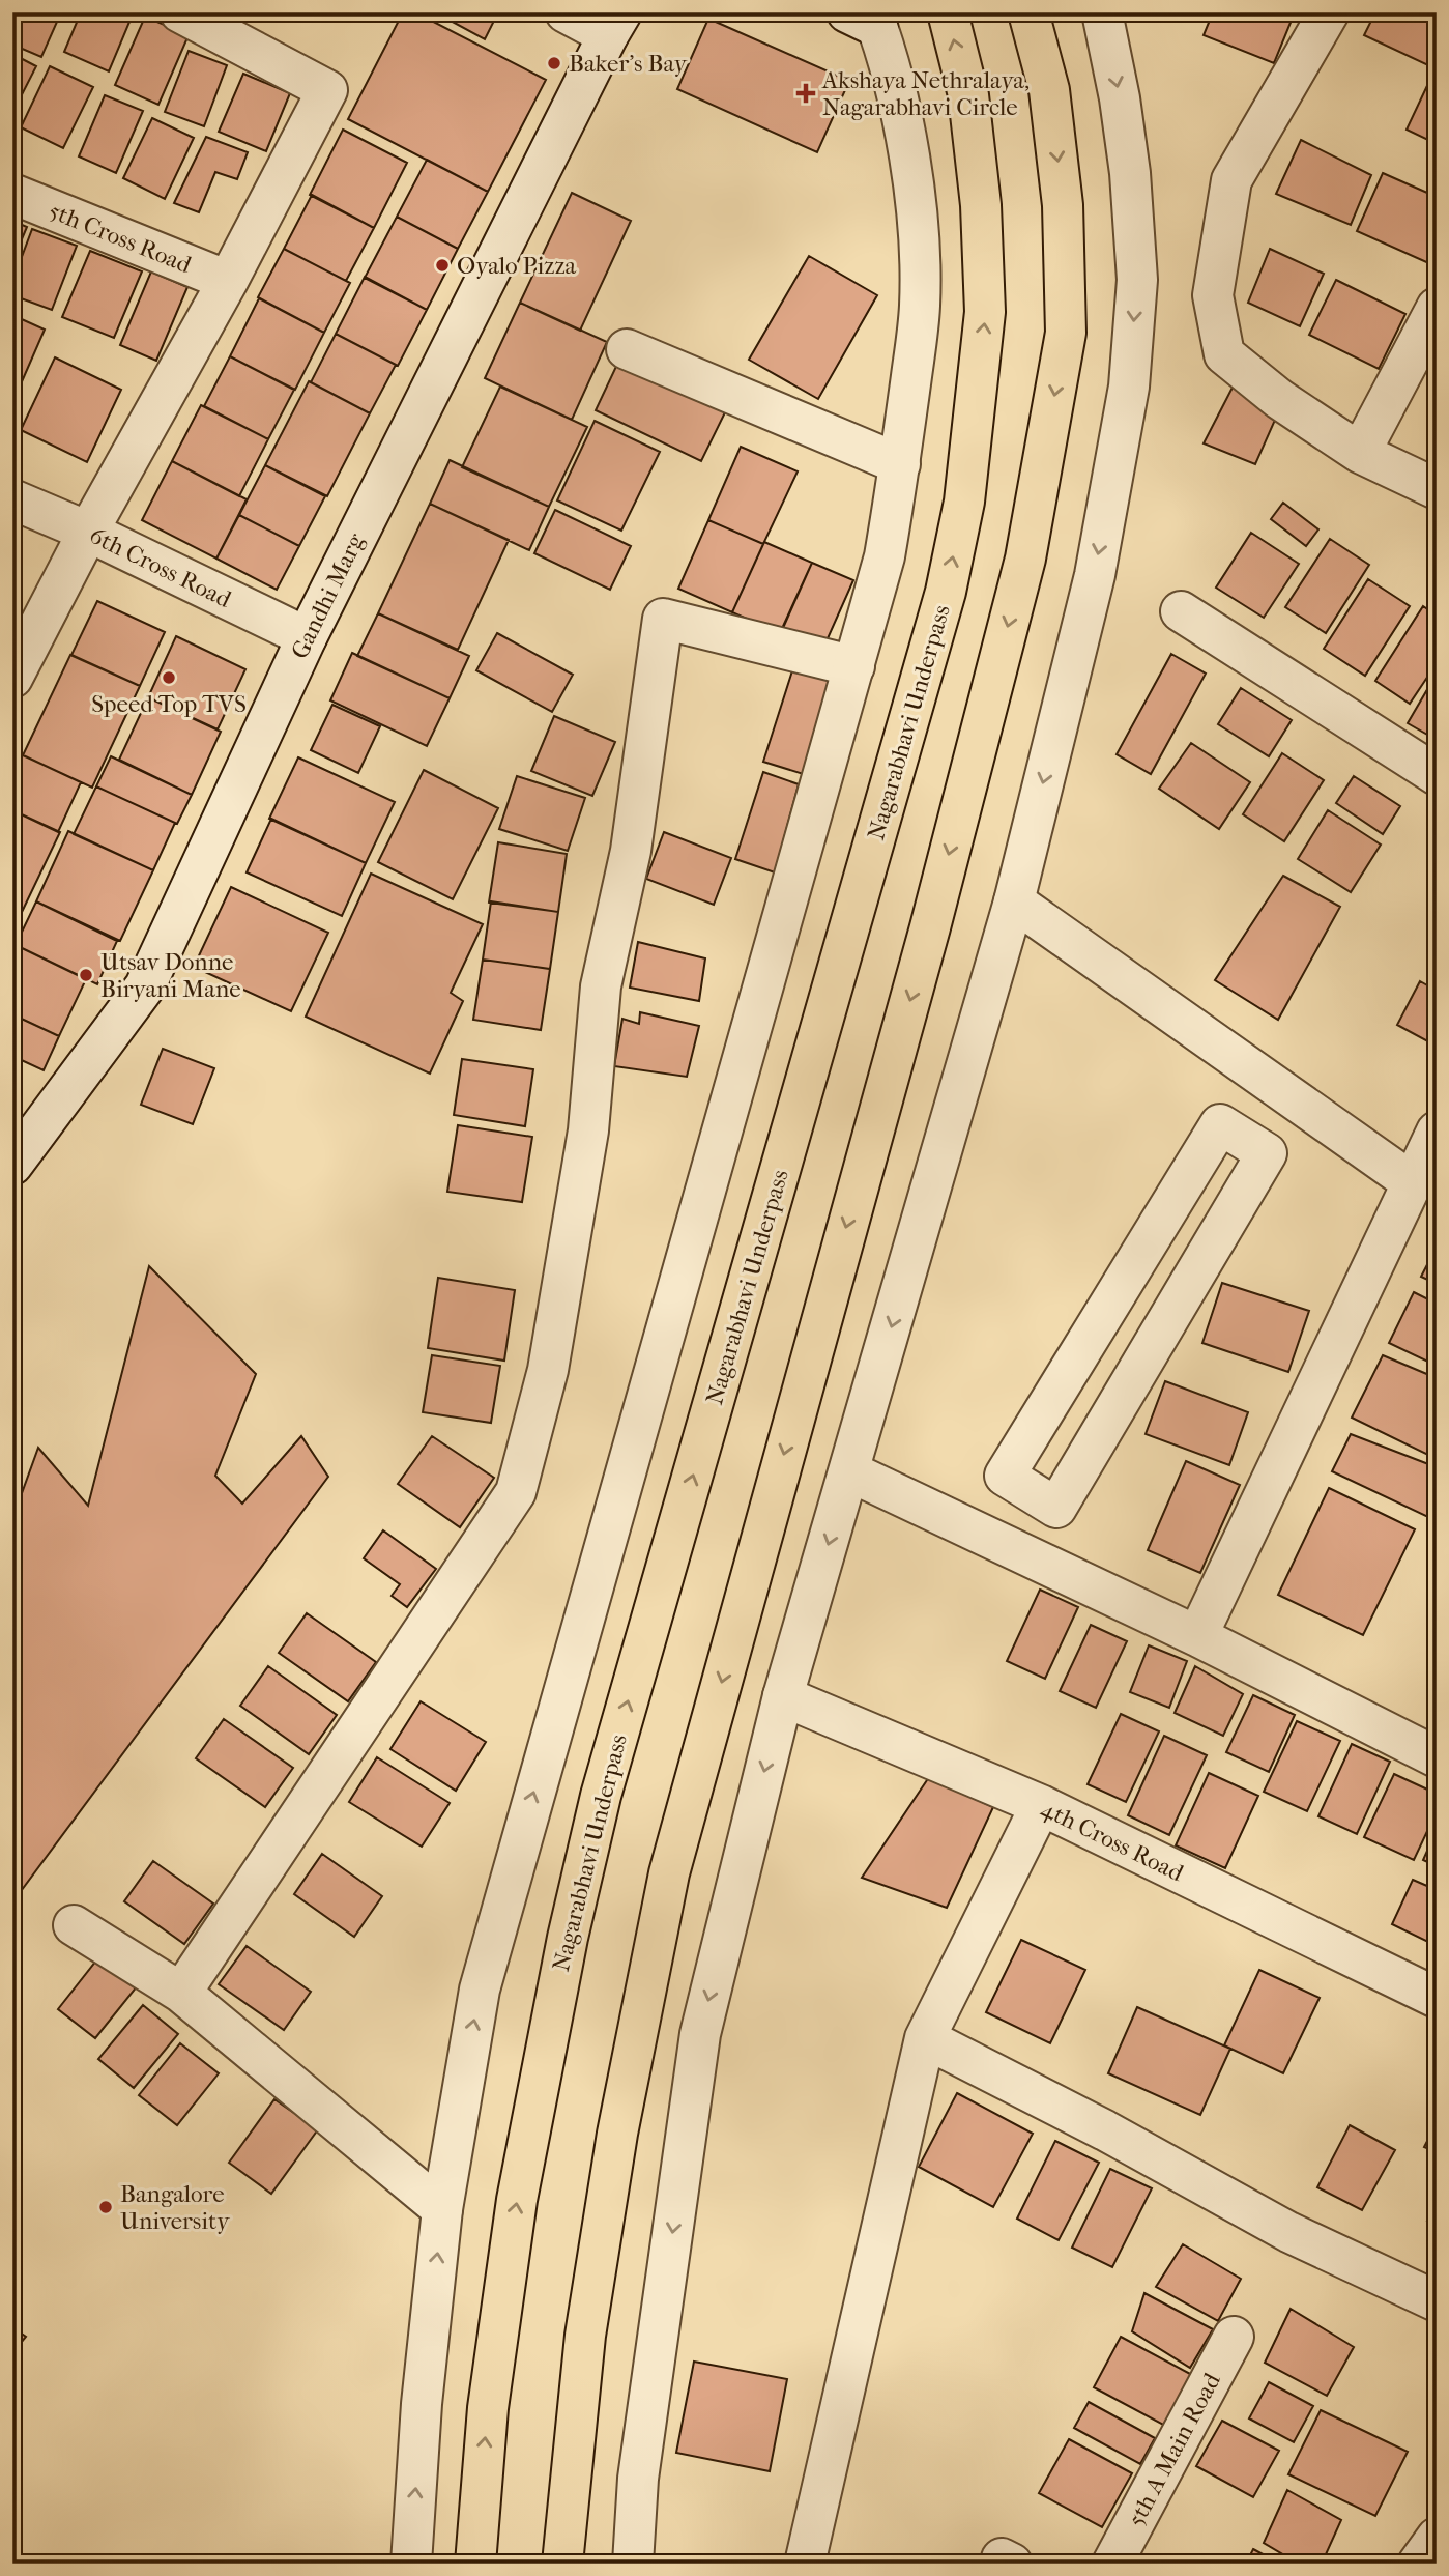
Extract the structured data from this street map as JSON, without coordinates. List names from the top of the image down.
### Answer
{
  "streets": {
    "highway": ["Nagarabhavi Underpass"],
    "street": [
      "5th Cross Road",
      "6th Cross Road",
      "Gandhi Marg",
      "4th Cross Road",
      "5th A Main Road"
    ]
  },
  "crossings": [
    ["6th Cross Road", "Gandhi Marg"]
  ],
  "places": {
    "other": [
      "Baker's Bay",
      "Oyalo Pizza",
      "Speed Top TVS",
      "Utsav Donne Biryani Mane",
      "Bangalore University"
    ],
    "health": ["Akshaya Nethralaya, Nagarabhavi Circle"]
  }
}
